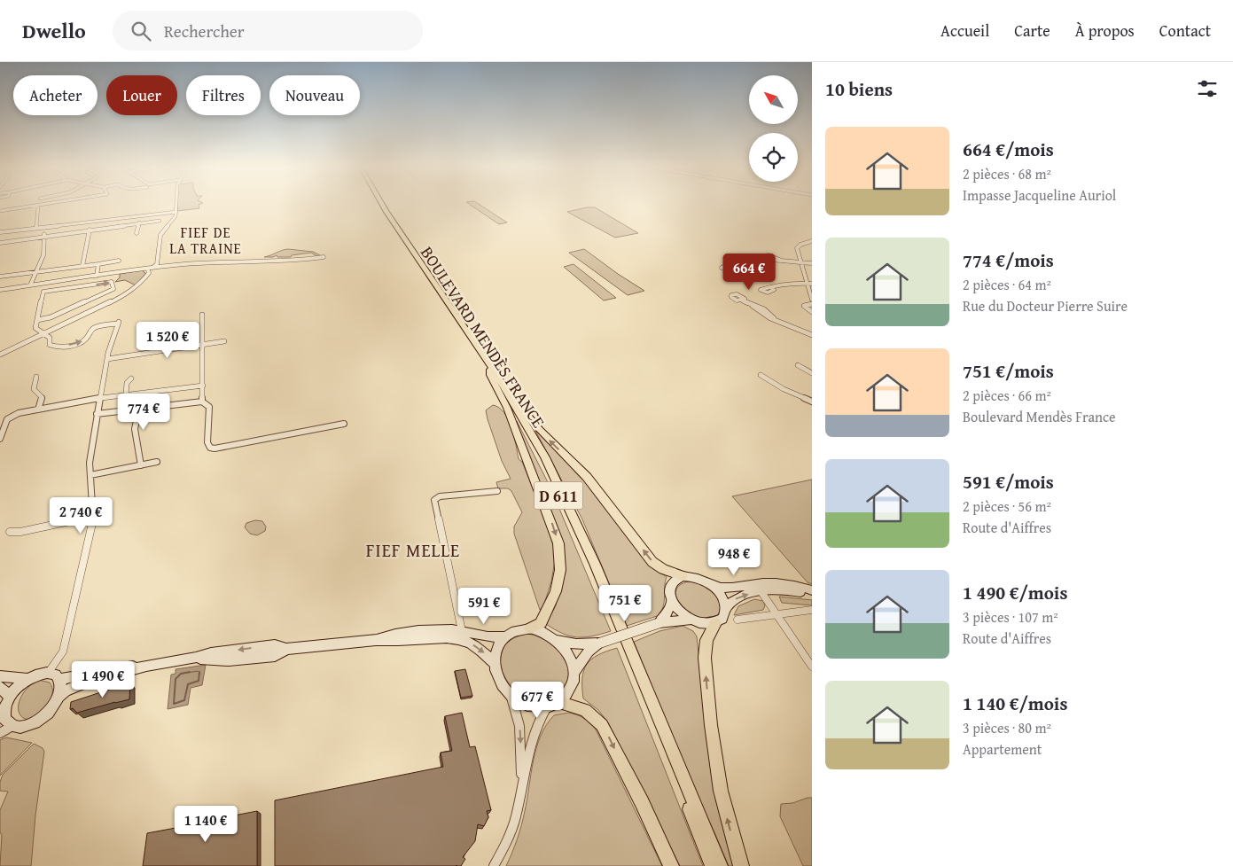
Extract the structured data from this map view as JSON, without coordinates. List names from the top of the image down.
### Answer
{
  "streets": {
    "main road": ["BOULEVARD MENDÈS FRANCE", "D 611"]
  },
  "crossings": [
    ["BOULEVARD MENDÈS FRANCE", "D 611"]
  ],
  "districts": ["FIEF DE LA TRAINE", "FIEF MELLE"],
  "north": "top left",
  "page": {
    "header": "Dwello",
    "search": "Rechercher",
    "nav": [
      "Accueil",
      "Carte",
      "À propos",
      "Contact"
    ],
    "heading": "10 biens",
    "chip": [
      "Acheter",
      "Louer",
      "Filtres",
      "Nouveau"
    ],
    "list": [
      {
        "name": "664 €/mois",
        "note": "2 pièces · 68 m² · Impasse Jacqueline Auriol"
      },
      {
        "name": "774 €/mois",
        "note": "2 pièces · 64 m² · Rue du Docteur Pierre Suire"
      },
      {
        "name": "751 €/mois",
        "note": "2 pièces · 66 m² · Boulevard Mendès France"
      },
      {
        "name": "591 €/mois",
        "note": "2 pièces · 56 m² · Route d'Aiffres"
      },
      {
        "name": "1 490 €/mois",
        "note": "3 pièces · 107 m² · Route d'Aiffres"
      },
      {
        "name": "1 140 €/mois",
        "note": "3 pièces · 80 m² · Appartement"
      }
    ],
    "price": [
      "664 €",
      "1 520 €",
      "774 €",
      "2 740 €",
      "948 €",
      "751 €",
      "591 €",
      "1 490 €",
      "677 €",
      "1 140 €"
    ]
  }
}
